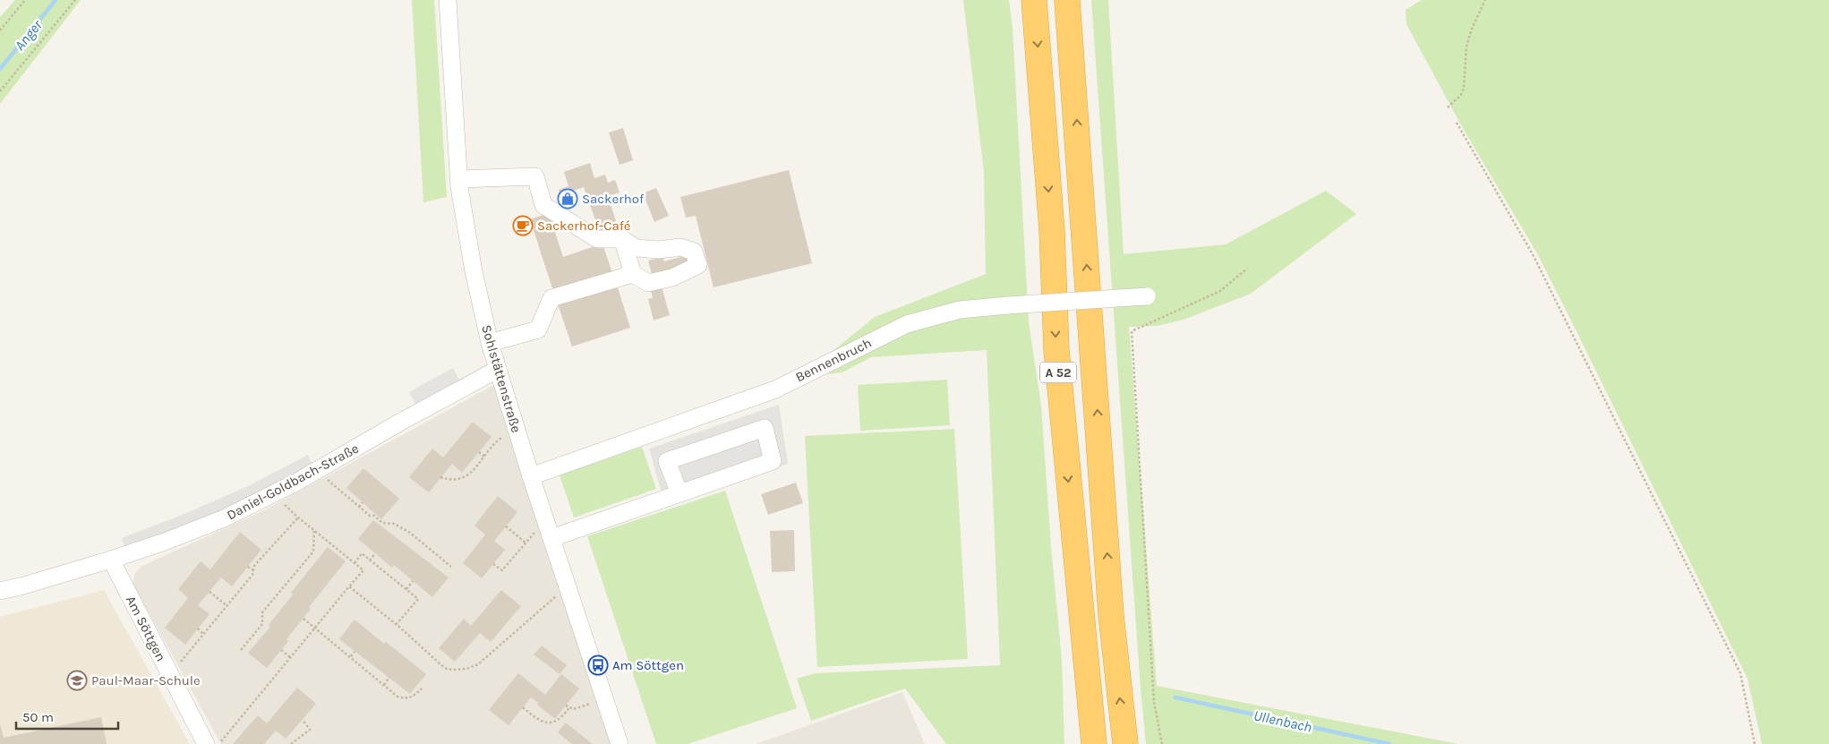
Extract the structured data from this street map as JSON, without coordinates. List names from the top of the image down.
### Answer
{
  "streets": {
    "highway": ["A 52"],
    "street": [
      "Bennenbruch",
      "Sohlstättenstraße",
      "Daniel-Goldbach-Straße",
      "Am Söttgen"
    ]
  },
  "crossings": [
    ["Bennenbruch", "Sohlstättenstraße"],
    ["Sohlstättenstraße", "Daniel-Goldbach-Straße"],
    ["Daniel-Goldbach-Straße", "Am Söttgen"]
  ],
  "water": ["Anger", "Ullenbach"],
  "places": {
    "shop": ["Sackerhof"],
    "cafe": ["Sackerhof-Café"],
    "bus stop": ["Am Söttgen"],
    "school or university": ["Paul-Maar-Schule"]
  },
  "scale_bar": "50 m"
}
